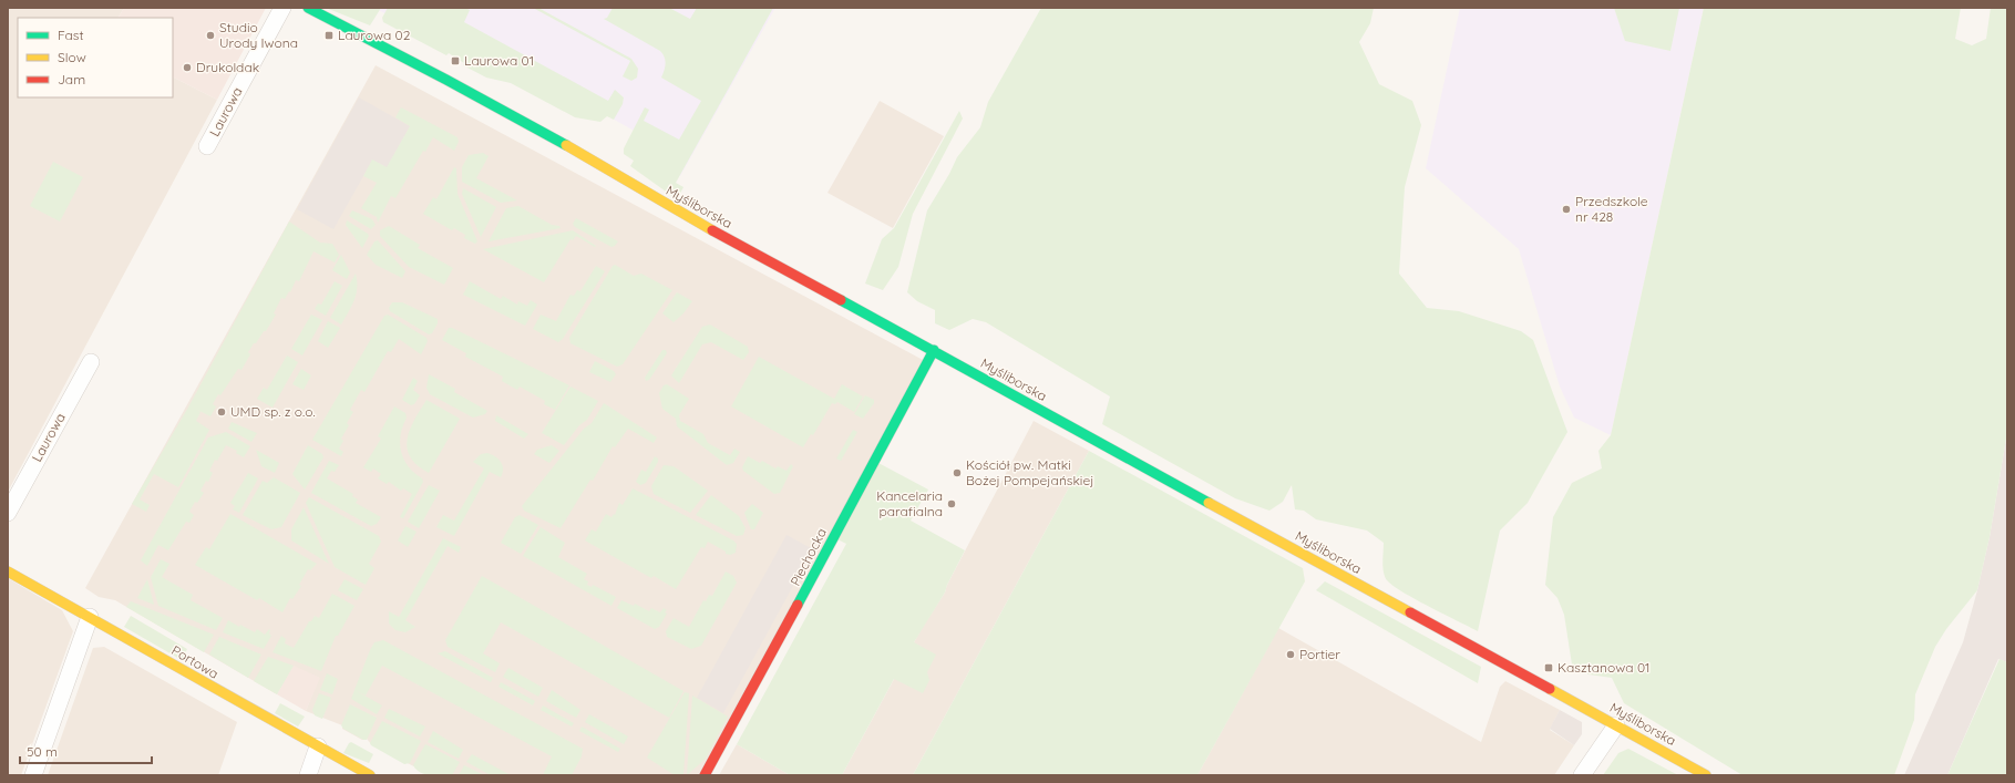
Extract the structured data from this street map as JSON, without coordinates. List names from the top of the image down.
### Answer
{
  "streets": {
    "street": [
      "Laurowa",
      "Myśliborska",
      "Piechocka",
      "Portowa"
    ]
  },
  "crossings": [
    ["Myśliborska", "Piechocka"]
  ],
  "places": {
    "other": [
      "Studio Urody Iwona",
      "Drukoldak",
      "Przedszkole nr 428",
      "UMD sp. z o.o.",
      "Kościół pw. Matki Bożej Pompejańskiej",
      "Kancelaria parafialna",
      "Portier"
    ],
    "transit": ["Laurowa 02", "Laurowa 01", "Kasztanowa 01"]
  },
  "legend": ["Fast", "Slow", "Jam"],
  "scale_bar": "50 m"
}
